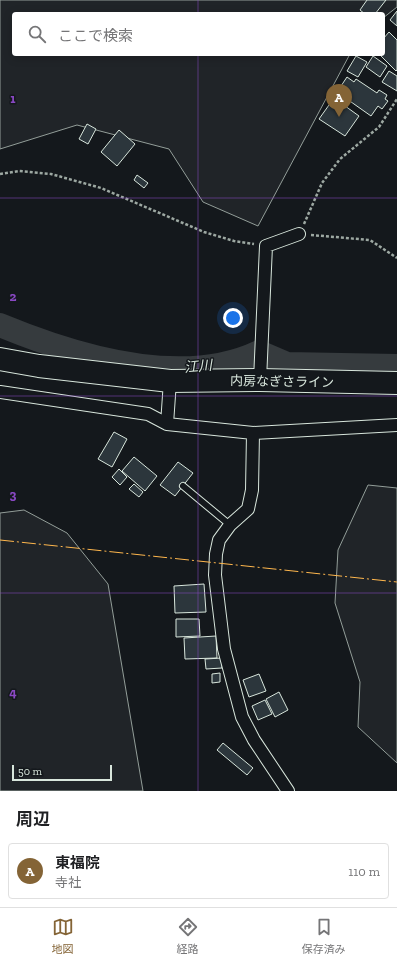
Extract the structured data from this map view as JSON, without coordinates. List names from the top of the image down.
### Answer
{
  "streets": {
    "highway": ["内房なぎさライン"]
  },
  "water": ["江川"],
  "scale_bar": "50 m",
  "page": {
    "search": "ここで検索",
    "pins": "A",
    "scale": "50 m",
    "heading": "周辺",
    "list": [
      {
        "mark": "A",
        "name": "東福院",
        "note": "寺社",
        "value": "110 m"
      }
    ],
    "nav": ["地図", "経路", "保存済み"]
  },
  "grid": {
    "rows": [
      "1",
      "2",
      "3",
      "4"
    ]
  }
}
